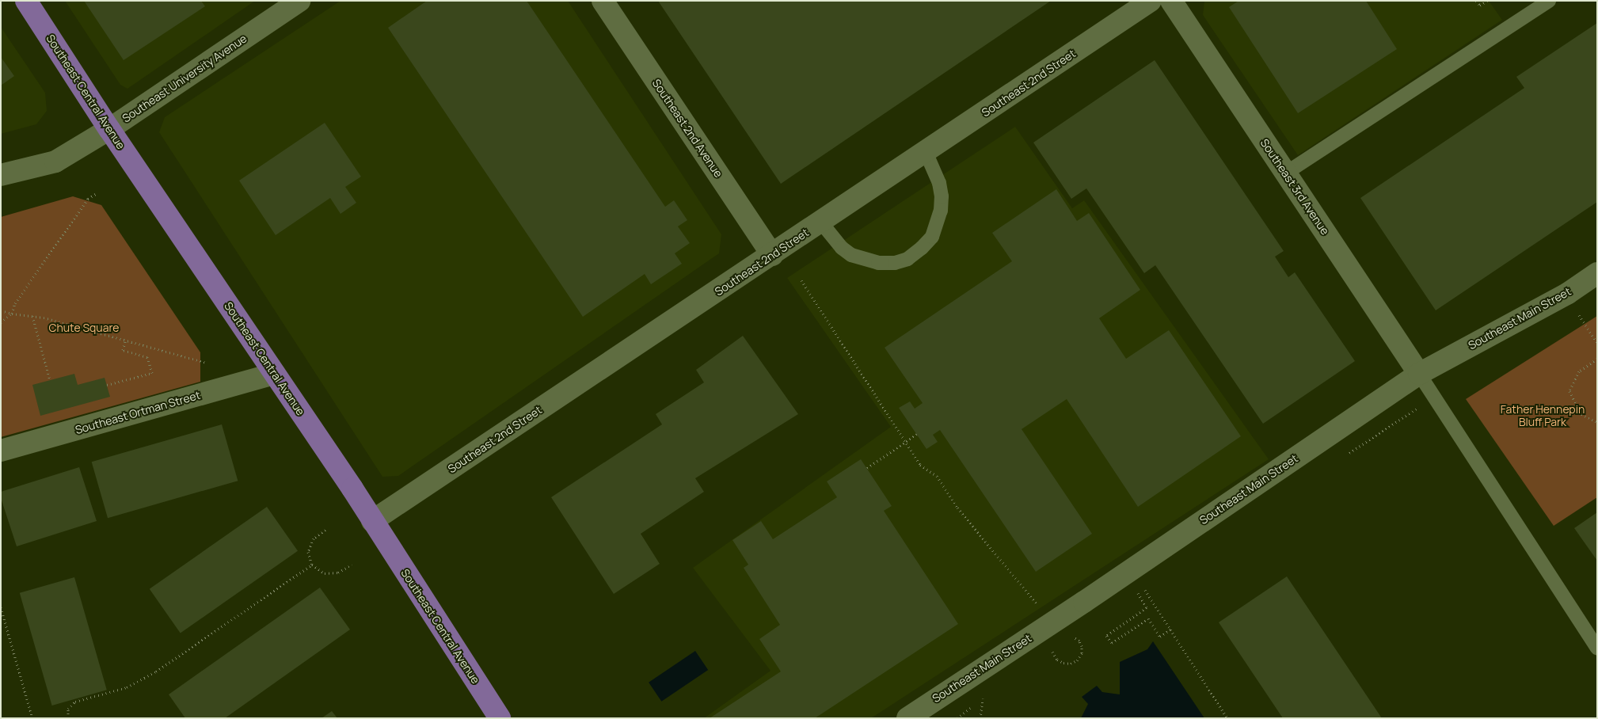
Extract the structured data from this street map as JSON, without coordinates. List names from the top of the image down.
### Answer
{
  "streets": {
    "main road": ["Southeast Central Avenue"],
    "street": [
      "Southeast University Avenue",
      "Southeast 2nd Street",
      "Southeast 2nd Avenue",
      "Southeast 3rd Avenue",
      "Southeast Main Street",
      "Southeast Ortman Street"
    ]
  },
  "crossings": [
    ["Southeast University Avenue", "Southeast Central Avenue"],
    ["Southeast 2nd Street", "Southeast Central Avenue"],
    ["Southeast 2nd Street", "Southeast 2nd Avenue"],
    ["Southeast Central Avenue", "Southeast Ortman Street"],
    ["Southeast 3rd Avenue", "Southeast Main Street"]
  ],
  "parks": ["Chute Square", "Father Hennepin Bluff Park"]
}
